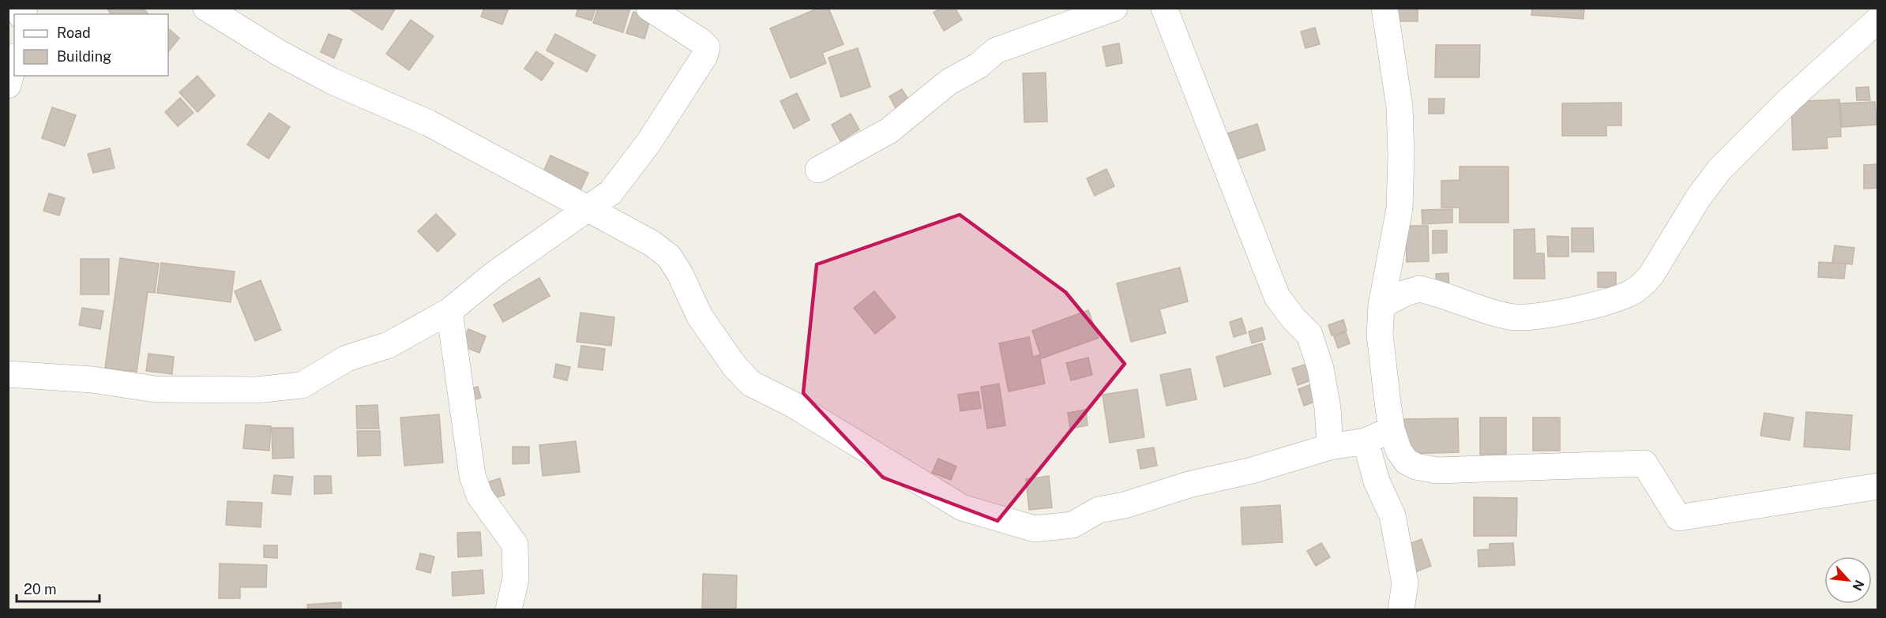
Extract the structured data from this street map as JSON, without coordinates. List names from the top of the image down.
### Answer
{
  "legend": ["Road", "Building"],
  "scale_bar": "20 m",
  "north": "bottom right"
}
